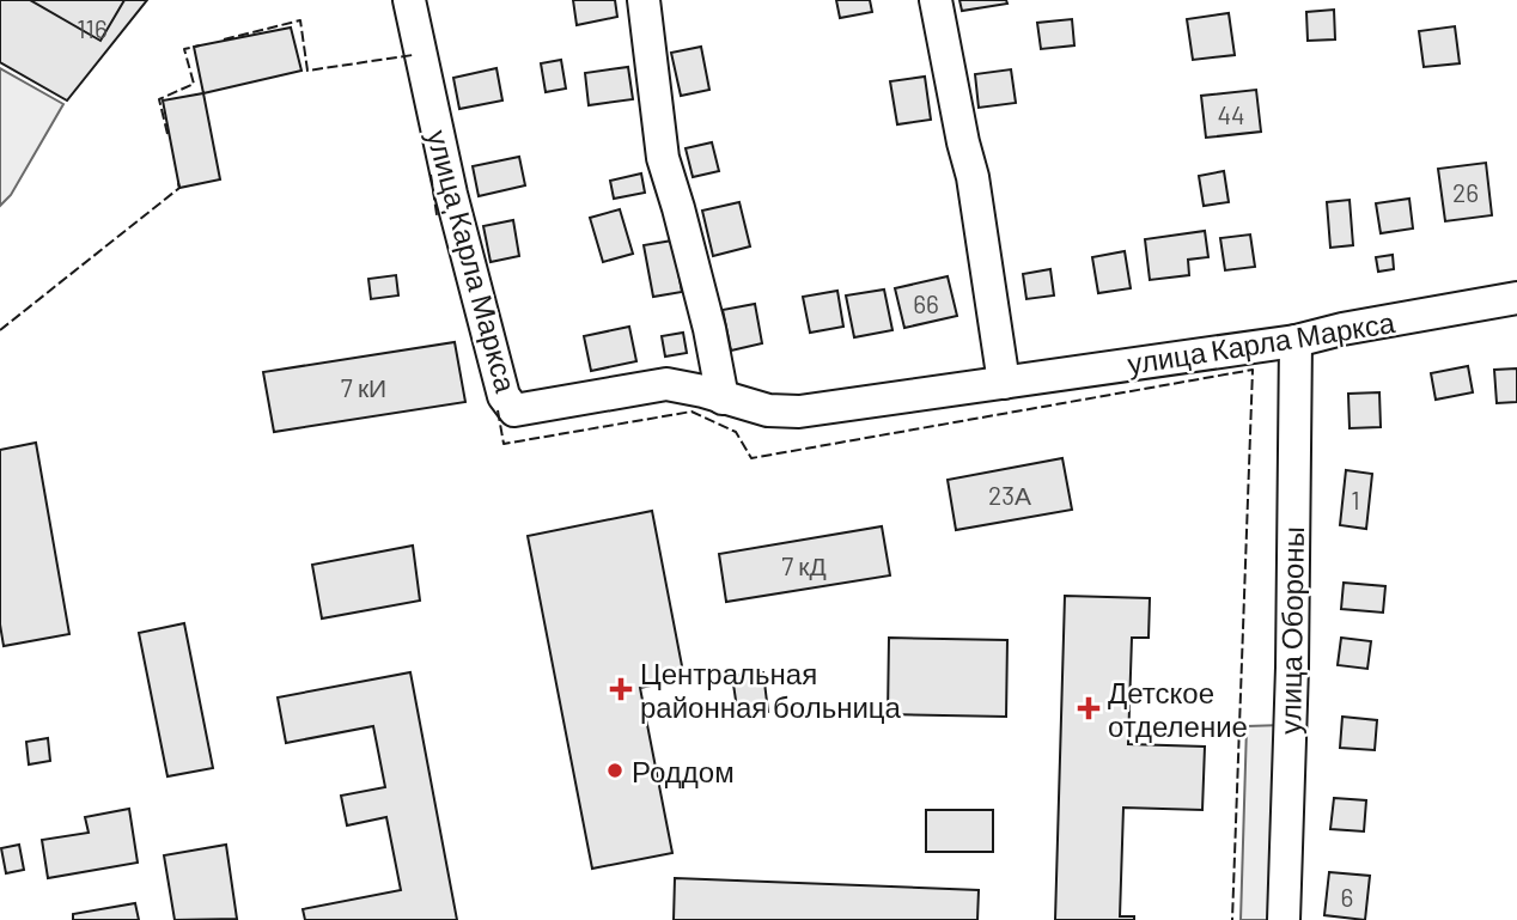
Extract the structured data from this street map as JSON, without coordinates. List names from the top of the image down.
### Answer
{
  "streets": {
    "street": ["улица Карла Маркса", "улица Обороны"]
  },
  "crossings": [
    ["улица Карла Маркса", "улица Обороны"]
  ],
  "places": {
    "health": ["Центральная районная больница", "Детское отделение"],
    "other": ["Роддом"]
  },
  "house_numbers": [
    "116",
    "44",
    "26",
    "66",
    "7 кИ",
    "23А",
    "1",
    "7 кД",
    "6"
  ]
}
